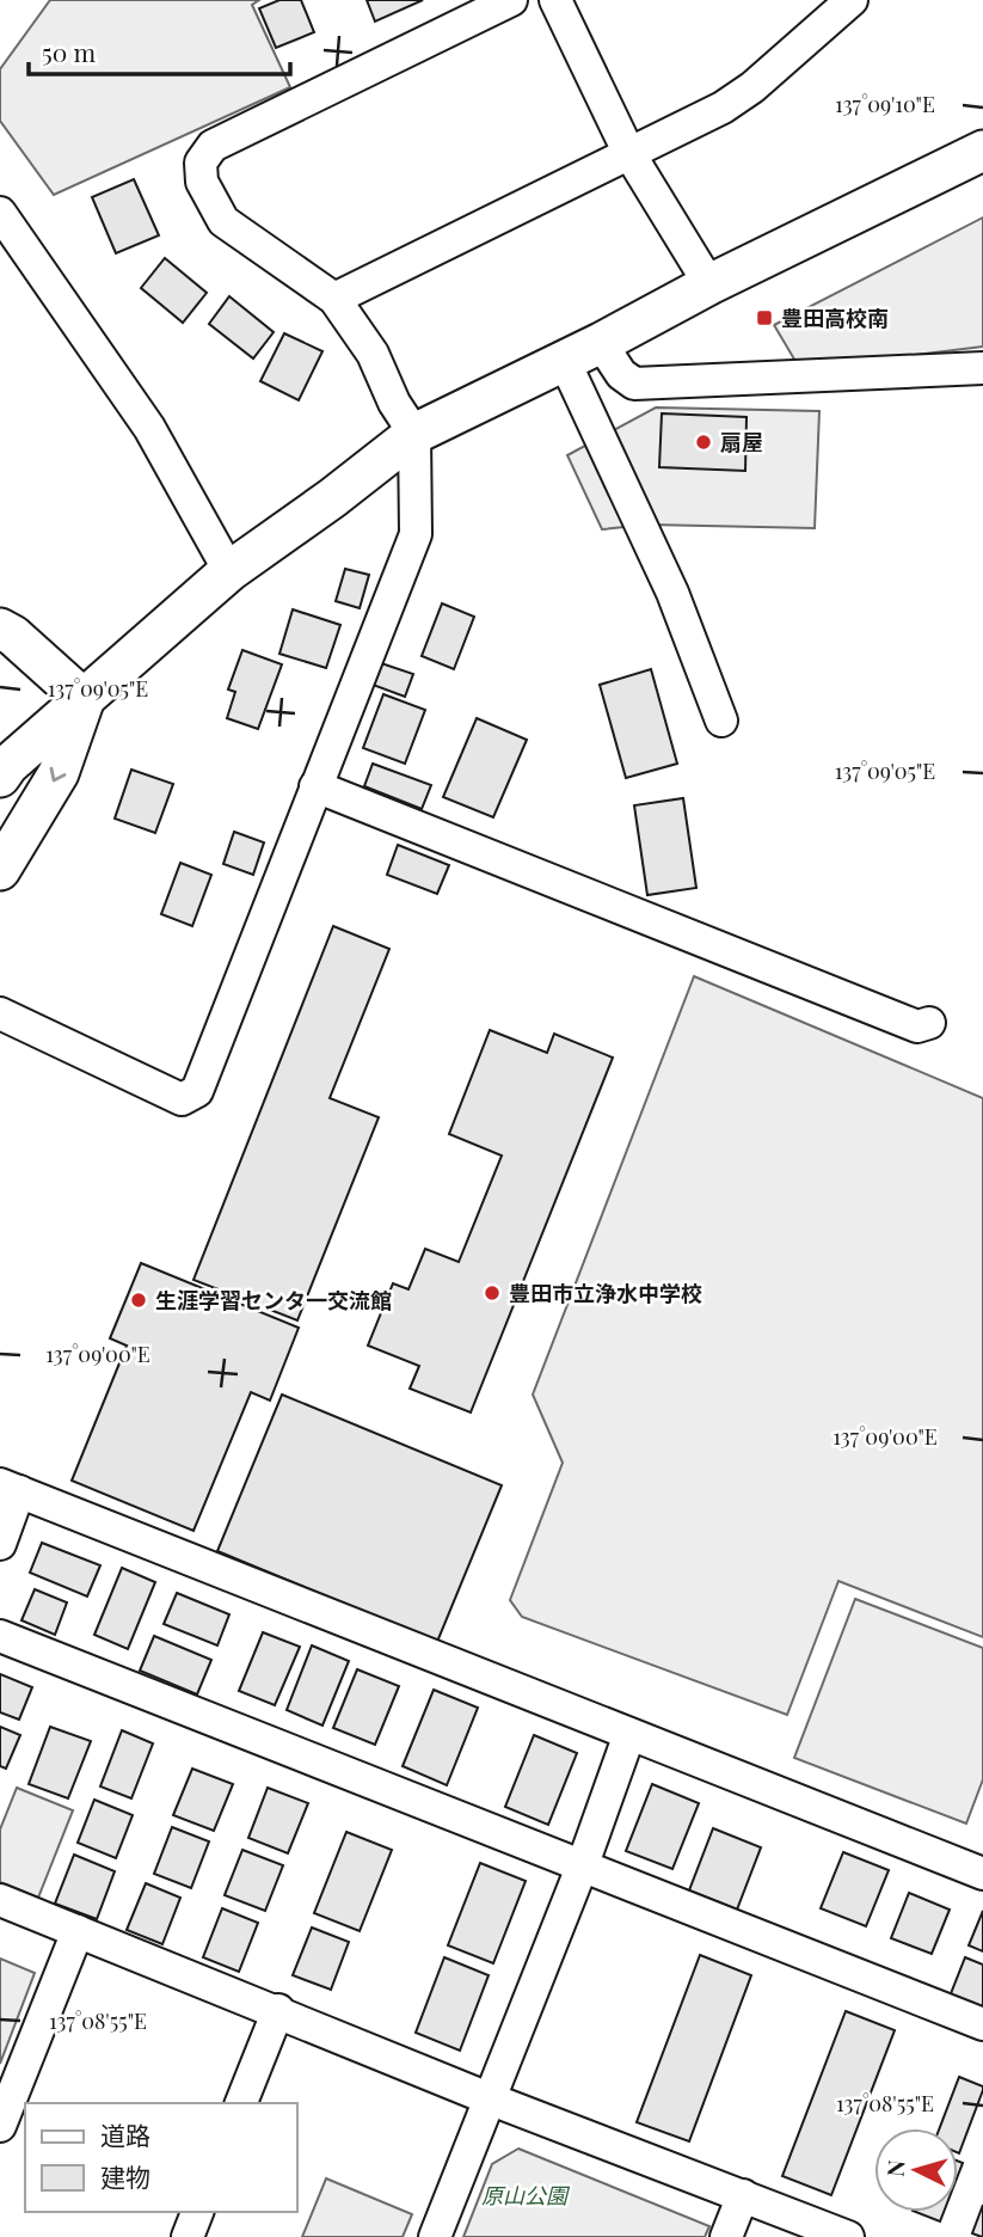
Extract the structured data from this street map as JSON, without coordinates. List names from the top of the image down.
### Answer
{
  "parks": ["原山公園"],
  "places": {
    "transit": ["豊田高校南"],
    "other": ["扇屋", "豊田市立浄水中学校", "生涯学習センタ一交流館"]
  },
  "legend": ["道路", "建物"],
  "scale_bar": "50 m",
  "north": "left",
  "coordinates": [
    "137°09'10\"E",
    "137°09'05\"E",
    "137°09'00\"E",
    "137°08'55\"E"
  ]
}
